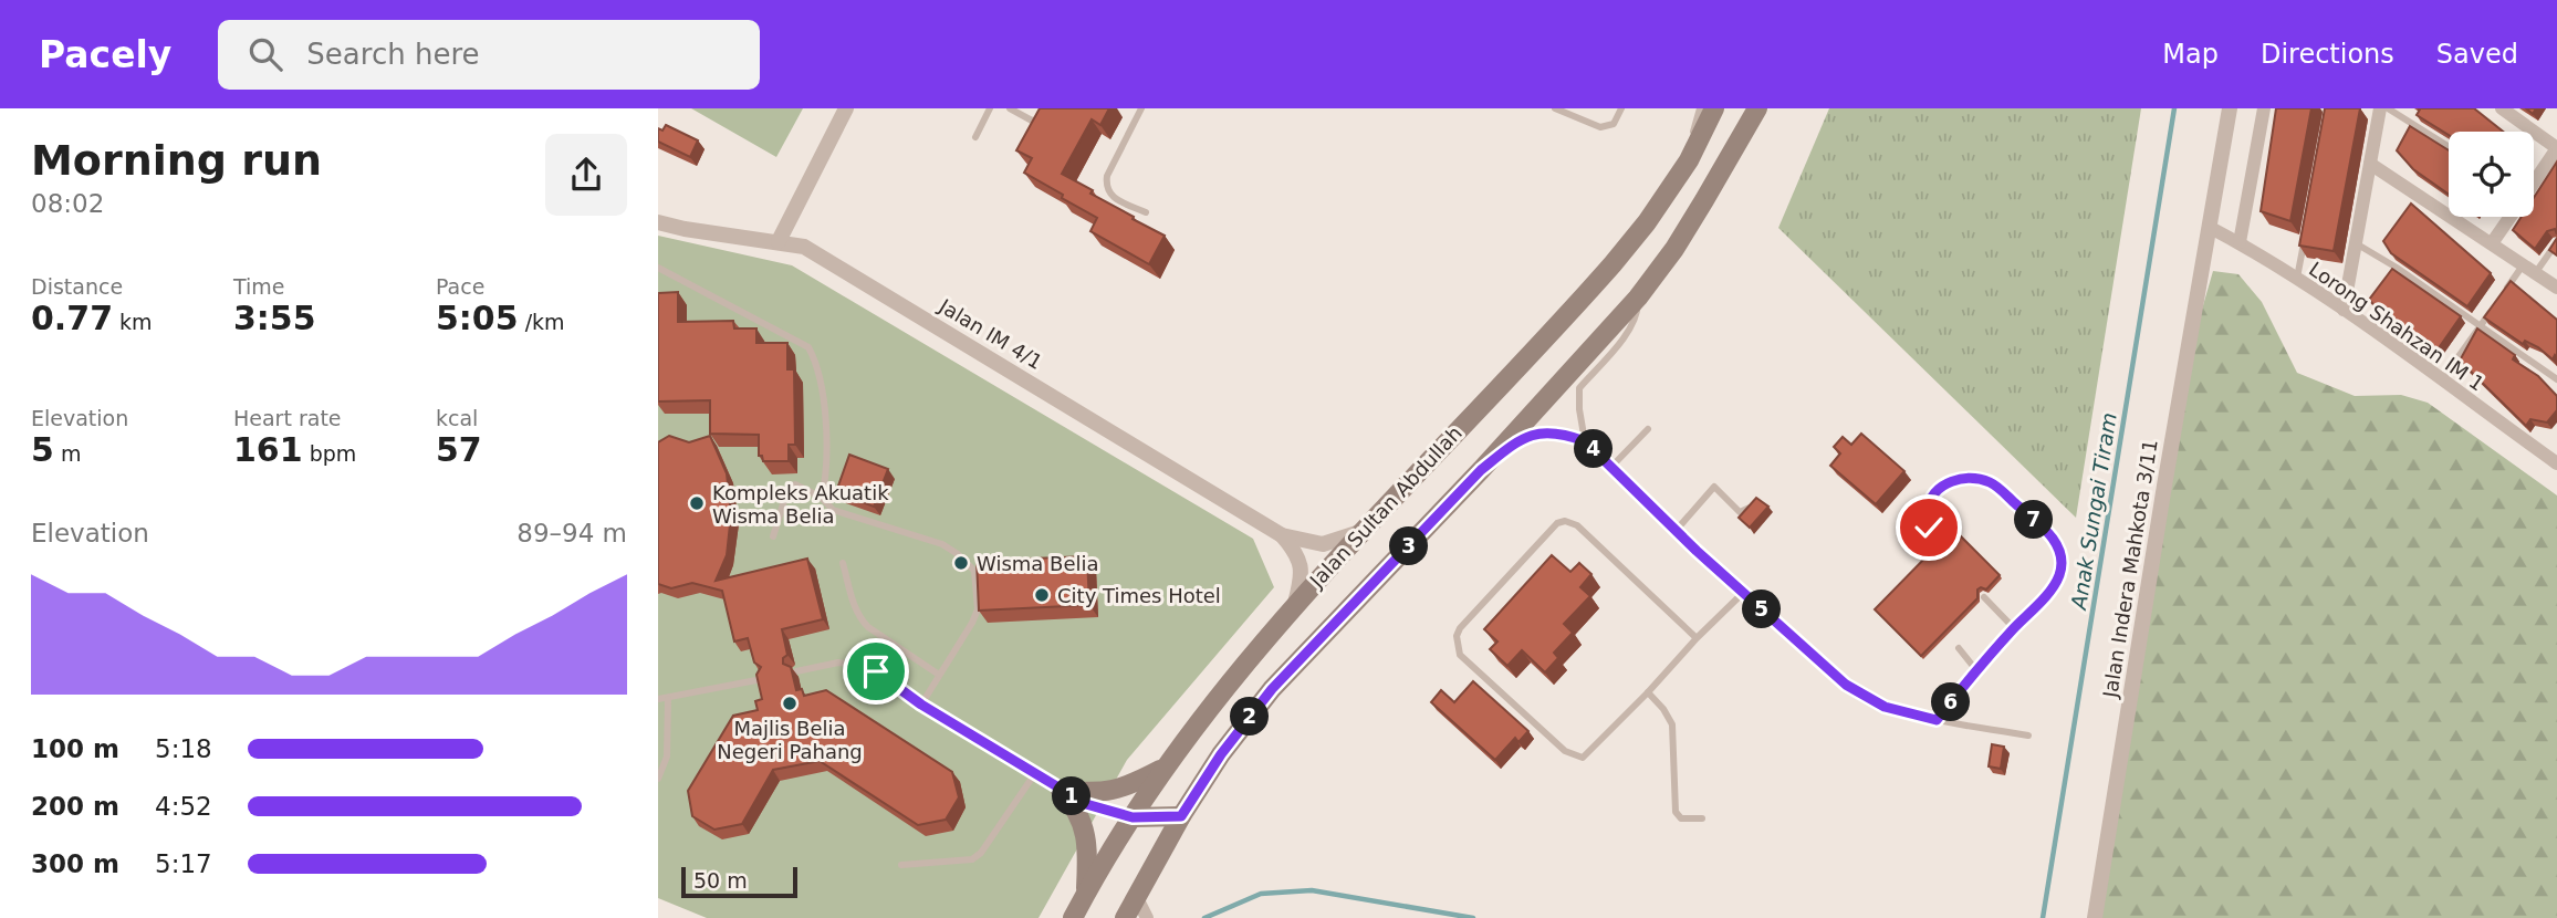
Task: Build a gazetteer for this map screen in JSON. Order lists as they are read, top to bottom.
{
  "streets": {
    "main road": ["Jalan Sultan Abdullah"],
    "street": ["Lorong Shahzan IM 1", "Jalan IM 4/1", "Jalan Indera Mahkota 3/11"]
  },
  "crossings": [
    ["Lorong Shahzan IM 1", "Jalan Indera Mahkota 3/11"],
    ["Jalan IM 4/1", "Jalan Sultan Abdullah"]
  ],
  "water": ["Anak Sungai Tiram"],
  "places": [
    "Kompleks Akuatik Wisma Belia",
    "Wisma Belia",
    "City Times Hotel",
    "Majlis Belia Negeri Pahang"
  ],
  "scale_bar": "50 m",
  "page": {
    "header": "Pacely",
    "search": "Search here",
    "nav": ["Map", "Directions", "Saved"],
    "heading": ["Morning run", "08:02"],
    "stats": [
      ["Distance", "0.77 km"],
      ["Time", "3:55"],
      ["Pace", "5:05 /km"],
      ["Elevation", "5 m"],
      ["Heart rate", "161 bpm"],
      ["kcal", "57"]
    ],
    "pins": [
      "4",
      "7",
      "3",
      "5",
      "6",
      "2",
      "1"
    ],
    "chart": ["Elevation", "89–94 m"],
    "list": [
      {
        "name": "100 m",
        "note": "5:18"
      },
      {
        "name": "200 m",
        "note": "4:52"
      },
      {
        "name": "300 m",
        "note": "5:17"
      }
    ],
    "scale": "50 m"
  }
}
